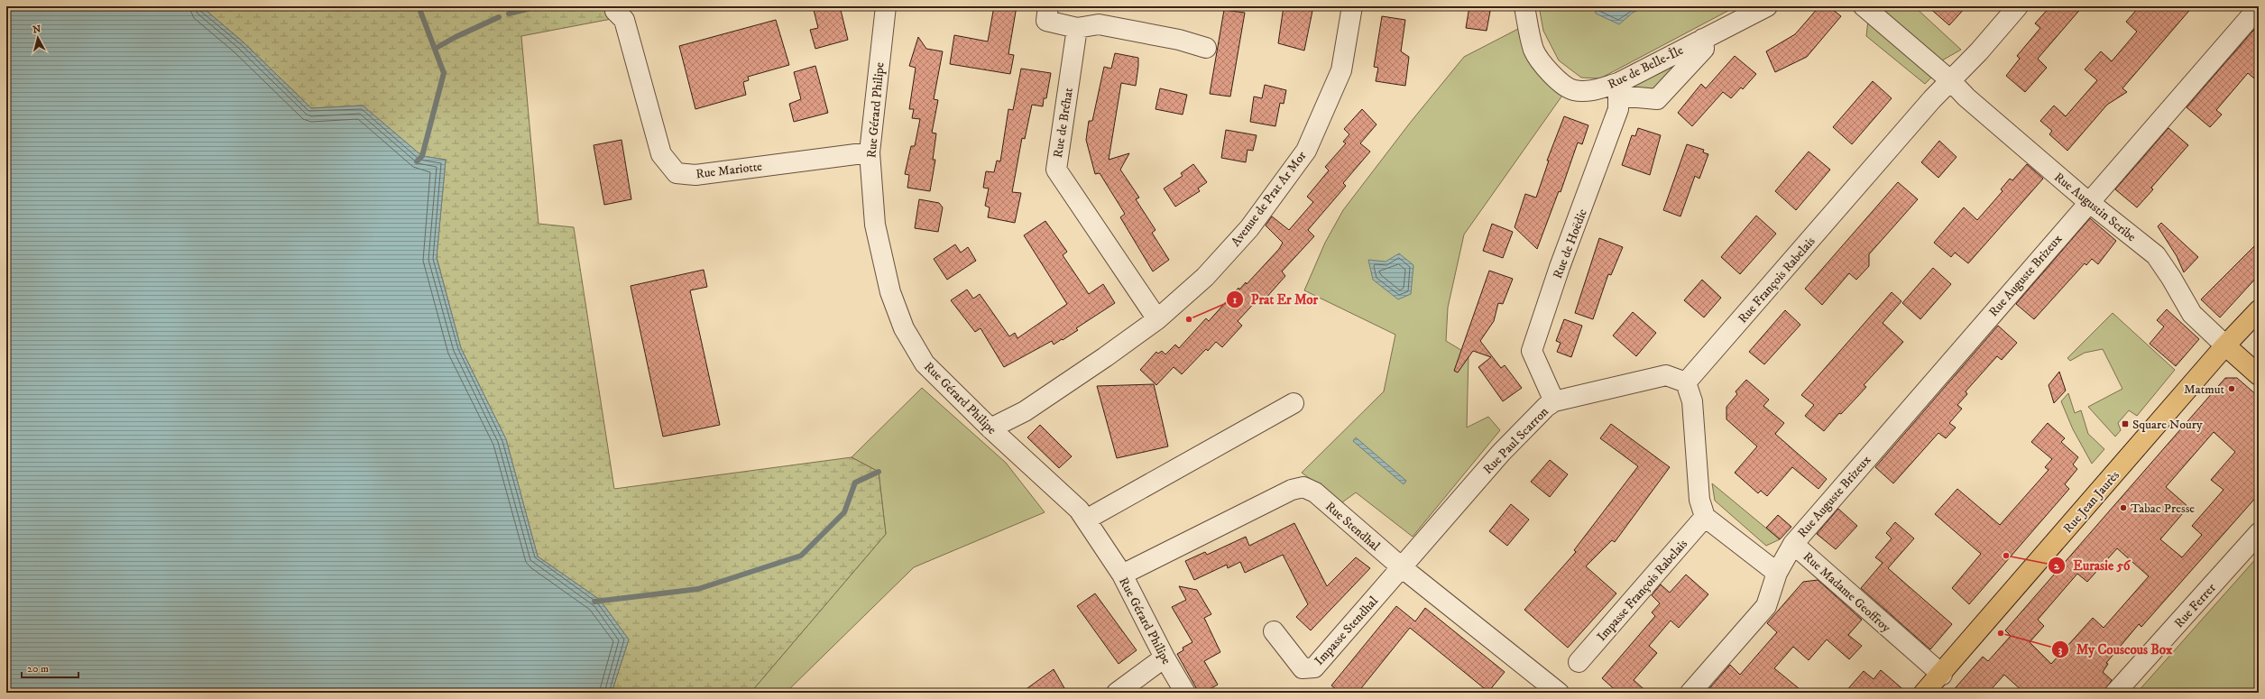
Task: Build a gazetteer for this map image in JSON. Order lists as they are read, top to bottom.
{
  "streets": {
    "main road": ["Rue Jean Jaurès"],
    "street": [
      "Rue de Belle-Île",
      "Rue Gérard Philipe",
      "Rue de Bréhat",
      "Rue Mariotte",
      "Avenue de Prat Ar Mor",
      "Rue Augustin Scribe",
      "Rue de Hoëdic",
      "Rue Auguste Brizeux",
      "Rue François Rabelais",
      "Rue Paul Scarron",
      "Rue Stendhal",
      "Impasse François Rabelais",
      "Rue Madame Geoffroy",
      "Rue Ferrer",
      "Impasse Stendhal"
    ]
  },
  "crossings": [
    ["Rue de Belle-Île", "Rue de Hoëdic"],
    ["Rue Gérard Philipe", "Rue Mariotte"],
    ["Rue Gérard Philipe", "Avenue de Prat Ar Mor"],
    ["Rue Gérard Philipe", "Rue Stendhal"],
    ["Rue de Bréhat", "Avenue de Prat Ar Mor"],
    ["Rue Augustin Scribe", "Rue Auguste Brizeux"],
    ["Rue Augustin Scribe", "Rue François Rabelais"],
    ["Rue Augustin Scribe", "Rue Jean Jaurès"],
    ["Rue de Hoëdic", "Rue Paul Scarron"],
    ["Rue Auguste Brizeux", "Rue Madame Geoffroy"],
    ["Rue François Rabelais", "Rue Paul Scarron"],
    ["Rue Paul Scarron", "Rue Stendhal"],
    ["Rue Paul Scarron", "Impasse Stendhal"],
    ["Rue Jean Jaurès", "Rue Madame Geoffroy"],
    ["Rue Stendhal", "Impasse Stendhal"]
  ],
  "places": {
    "other": [
      "Prat Er Mor",
      "Matmut",
      "Tabac Presse",
      "Eurasie 56",
      "My Couscous Box"
    ],
    "transit": ["Square Noury"]
  },
  "scale_bar": "20 m",
  "north": "top"
}
